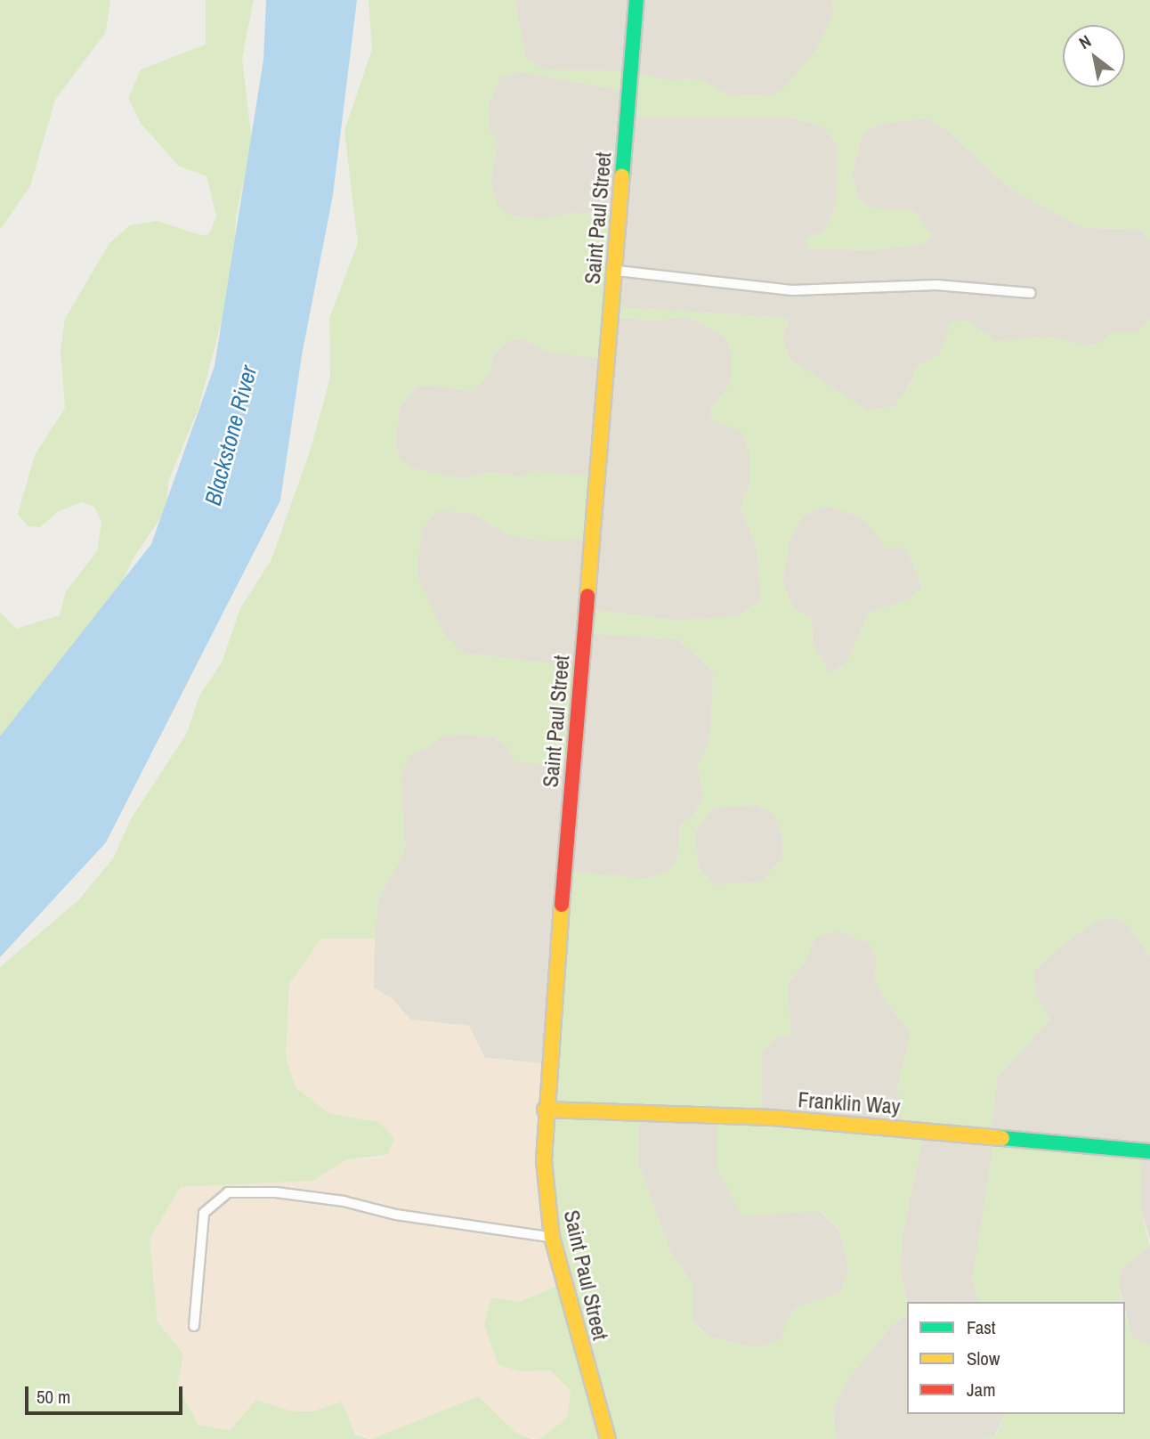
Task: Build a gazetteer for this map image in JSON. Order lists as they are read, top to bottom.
{
  "streets": {
    "main road": ["Saint Paul Street", "Franklin Way"]
  },
  "crossings": [
    ["Saint Paul Street", "Franklin Way"]
  ],
  "water": ["Blackstone River"],
  "legend": ["Fast", "Slow", "Jam"],
  "scale_bar": "50 m",
  "north": "top left"
}
